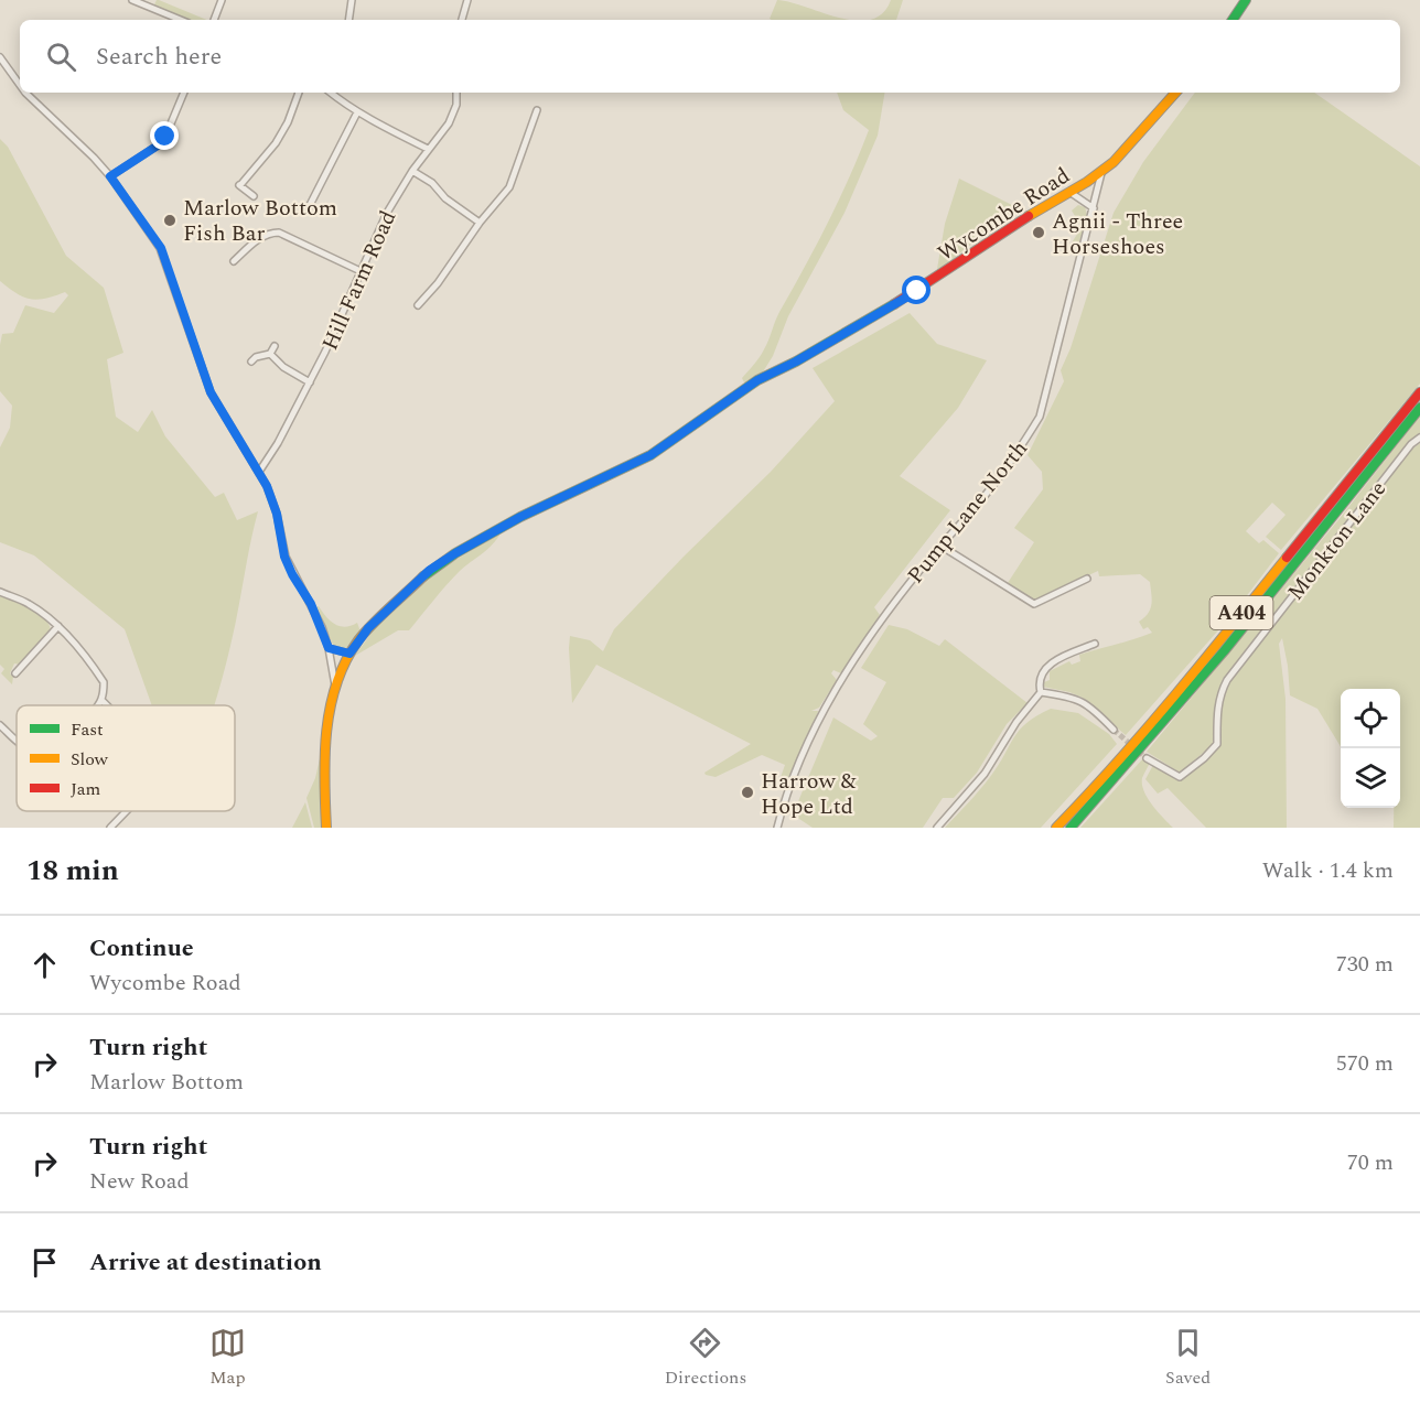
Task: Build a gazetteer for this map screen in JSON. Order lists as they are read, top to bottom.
{
  "streets": {
    "main road": ["Wycombe Road", "A404"],
    "street": ["Hill Farm Road", "Pump Lane North", "Monkton Lane"]
  },
  "crossings": [
    ["Wycombe Road", "Pump Lane North"]
  ],
  "places": ["Marlow Bottom Fish Bar", "Agnii - Three Horseshoes", "Harrow & Hope Ltd"],
  "legend": ["Fast", "Slow", "Jam"],
  "page": {
    "search": "Search here",
    "heading": ["18 min", "Walk · 1.4 km"],
    "list": [
      ["Continue", "Wycombe Road", "730 m"],
      ["Turn right", "Marlow Bottom", "570 m"],
      ["Turn right", "New Road", "70 m"],
      "Arrive at destination"
    ],
    "nav": ["Map", "Directions", "Saved"]
  }
}
